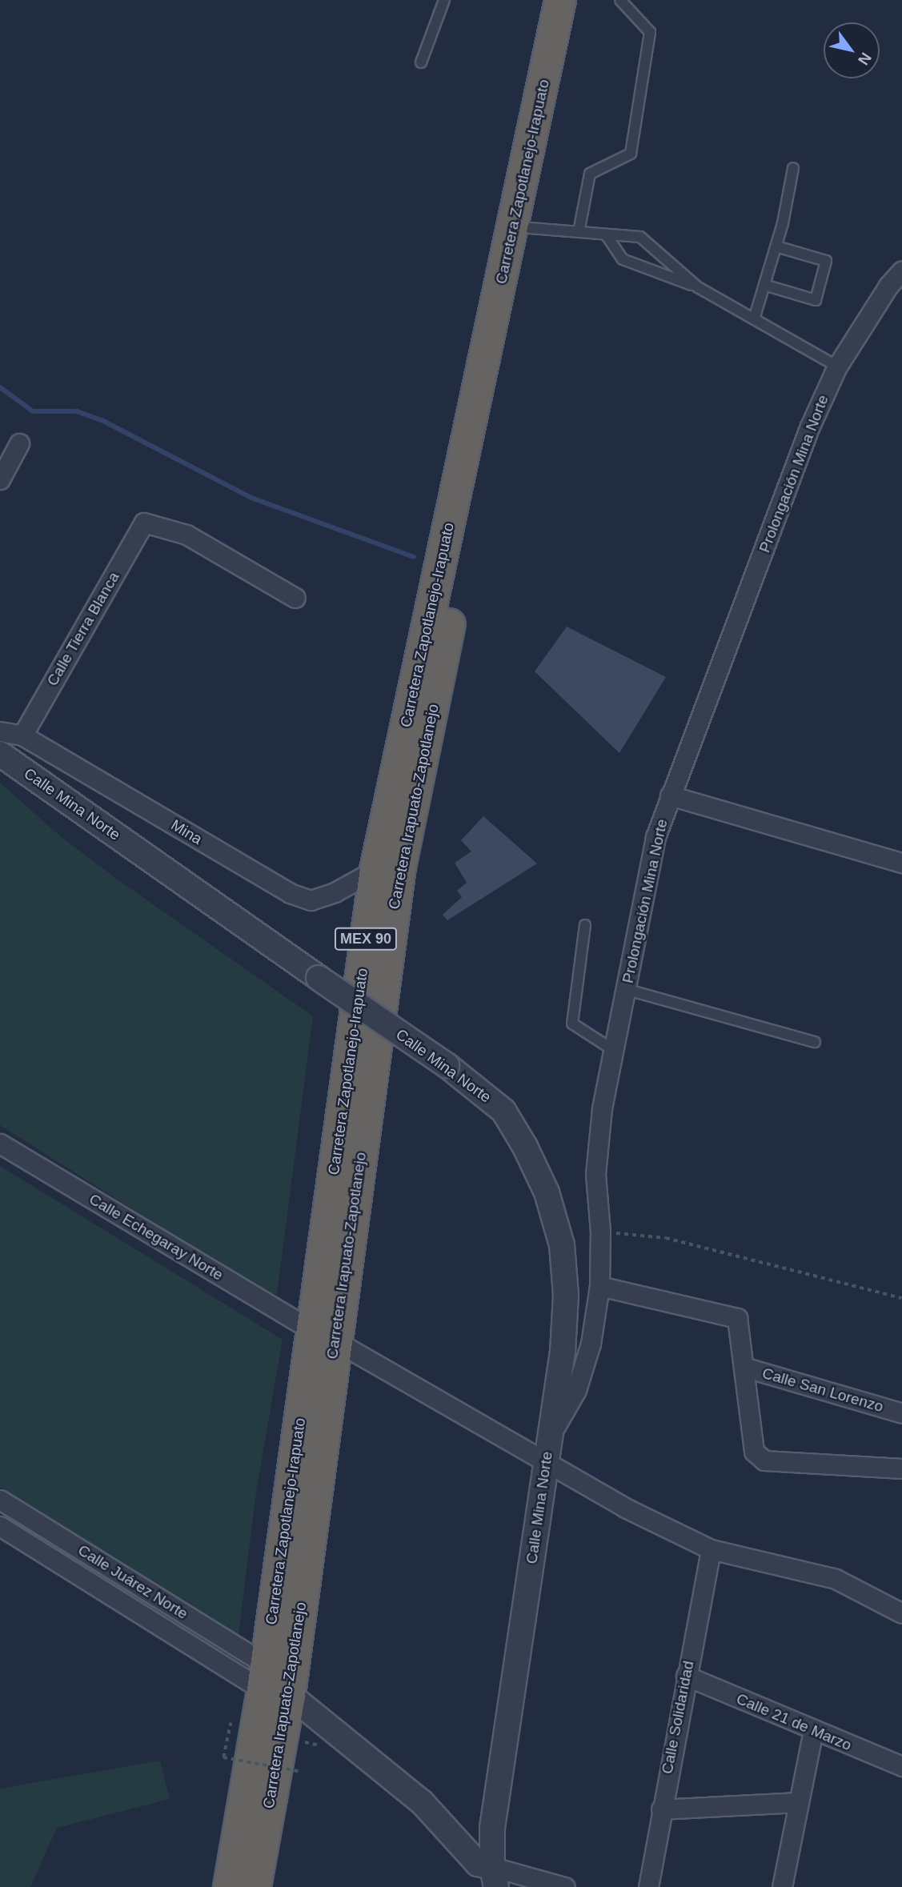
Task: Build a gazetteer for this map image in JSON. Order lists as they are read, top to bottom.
{
  "streets": {
    "highway": ["Carretera Zapotlanejo-Irapuato", "Carretera Irapuato-Zapotlanejo", "MEX 90"],
    "street": [
      "Prolongación Mina Norte",
      "Calle Tierra Blanca",
      "Calle Mina Norte",
      "Mina",
      "Calle Echegaray Norte",
      "Calle San Lorenzo",
      "Calle Juárez Norte",
      "Calle Solidaridad",
      "Calle 21 de Marzo"
    ]
  },
  "crossings": [
    ["Carretera Zapotlanejo-Irapuato", "Carretera Irapuato-Zapotlanejo"],
    ["Carretera Zapotlanejo-Irapuato", "Mina"],
    ["Carretera Zapotlanejo-Irapuato", "Calle Echegaray Norte"],
    ["Carretera Zapotlanejo-Irapuato", "Calle Juárez Norte"],
    ["Prolongación Mina Norte", "Calle Mina Norte"],
    ["Calle Tierra Blanca", "Mina"],
    ["Calle Mina Norte", "Calle Echegaray Norte"],
    ["Carretera Irapuato-Zapotlanejo", "Calle Echegaray Norte"],
    ["Carretera Irapuato-Zapotlanejo", "Calle Juárez Norte"],
    ["Calle Echegaray Norte", "Calle Solidaridad"],
    ["Calle Solidaridad", "Calle 21 de Marzo"]
  ],
  "north": "bottom right"
}
